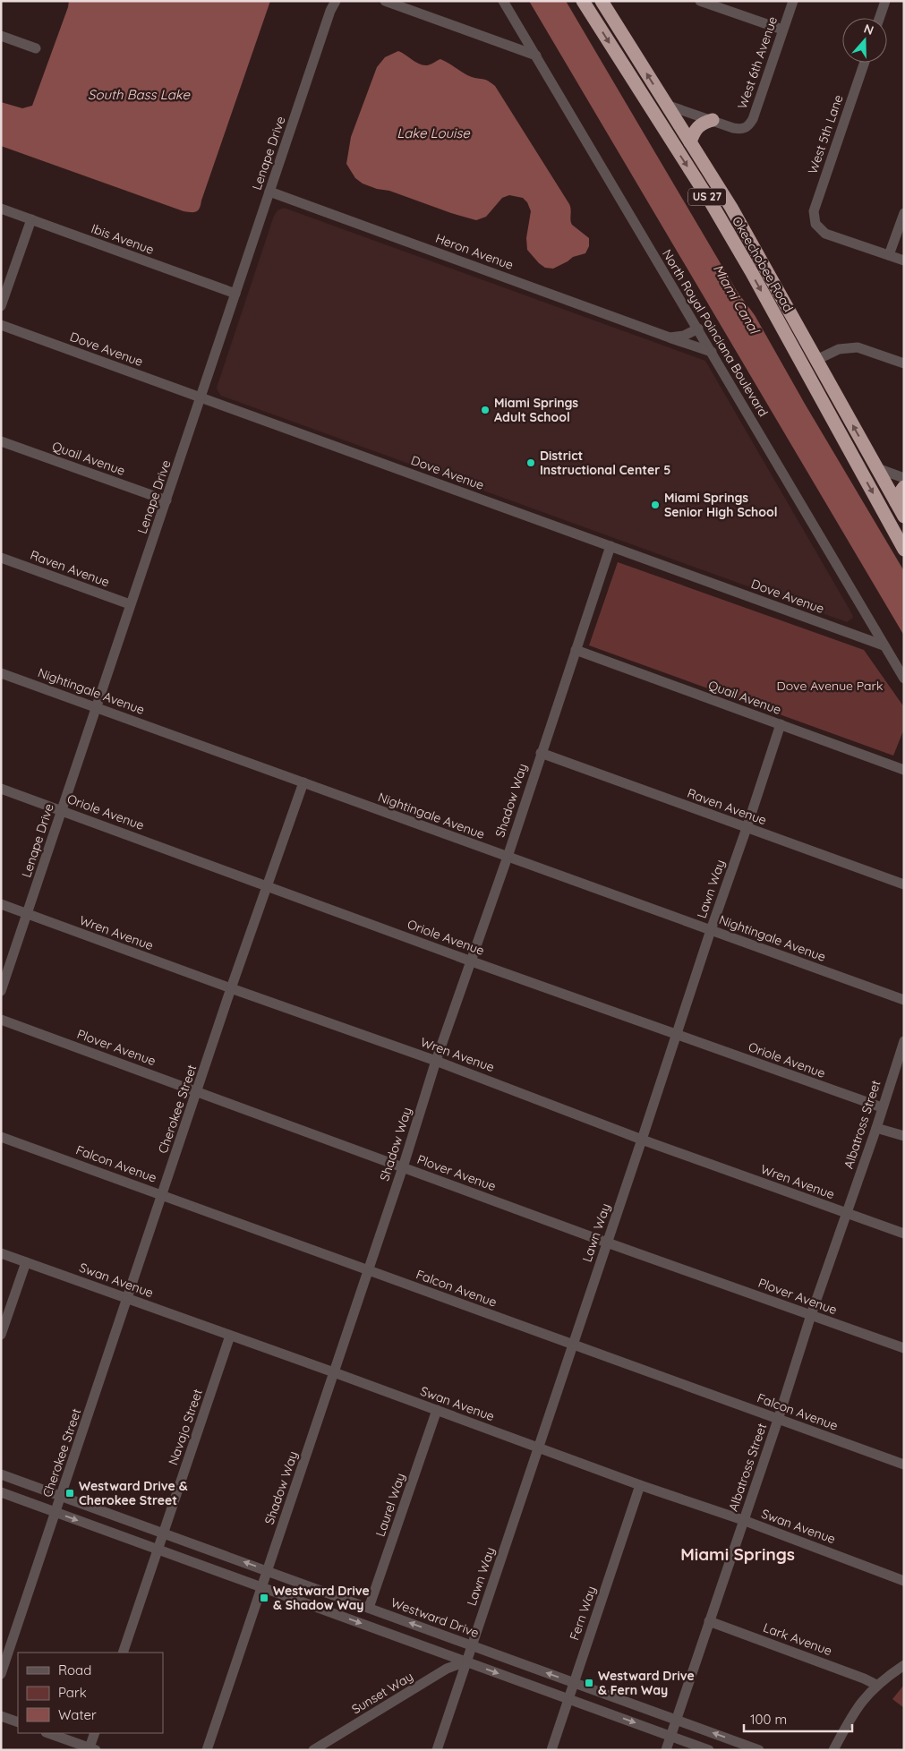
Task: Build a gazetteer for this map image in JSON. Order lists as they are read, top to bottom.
{
  "streets": {
    "highway": ["US 27", "Okeechobee Road"],
    "street": [
      "West 6th Avenue",
      "West 5th Lane",
      "Lenape Drive",
      "Ibis Avenue",
      "Heron Avenue",
      "North Royal Poinciana Boulevard",
      "Dove Avenue",
      "Quail Avenue",
      "Raven Avenue",
      "Nightingale Avenue",
      "Shadow Way",
      "Oriole Avenue",
      "Lawn Way",
      "Wren Avenue",
      "Plover Avenue",
      "Cherokee Street",
      "Albatross Street",
      "Falcon Avenue",
      "Swan Avenue",
      "Navajo Street",
      "Laurel Way",
      "Fern Way",
      "Westward Drive",
      "Lark Avenue",
      "Sunset Way"
    ]
  },
  "crossings": [
    ["Lenape Drive", "Ibis Avenue"],
    ["Lenape Drive", "Heron Avenue"],
    ["Lenape Drive", "Dove Avenue"],
    ["Lenape Drive", "Quail Avenue"],
    ["Lenape Drive", "Raven Avenue"],
    ["Lenape Drive", "Nightingale Avenue"],
    ["Lenape Drive", "Oriole Avenue"],
    ["Lenape Drive", "Wren Avenue"],
    ["Heron Avenue", "North Royal Poinciana Boulevard"],
    ["North Royal Poinciana Boulevard", "Dove Avenue"],
    ["Dove Avenue", "Shadow Way"],
    ["Quail Avenue", "Shadow Way"],
    ["Quail Avenue", "Lawn Way"],
    ["Raven Avenue", "Shadow Way"],
    ["Raven Avenue", "Lawn Way"],
    ["Nightingale Avenue", "Shadow Way"],
    ["Nightingale Avenue", "Lawn Way"],
    ["Nightingale Avenue", "Cherokee Street"],
    ["Shadow Way", "Oriole Avenue"],
    ["Shadow Way", "Wren Avenue"],
    ["Shadow Way", "Plover Avenue"],
    ["Shadow Way", "Falcon Avenue"],
    ["Shadow Way", "Swan Avenue"],
    ["Shadow Way", "Westward Drive"],
    ["Oriole Avenue", "Lawn Way"],
    ["Oriole Avenue", "Cherokee Street"],
    ["Oriole Avenue", "Albatross Street"],
    ["Lawn Way", "Wren Avenue"],
    ["Lawn Way", "Plover Avenue"],
    ["Lawn Way", "Falcon Avenue"],
    ["Lawn Way", "Swan Avenue"],
    ["Lawn Way", "Westward Drive"],
    ["Lawn Way", "Sunset Way"],
    ["Wren Avenue", "Cherokee Street"],
    ["Wren Avenue", "Albatross Street"],
    ["Plover Avenue", "Cherokee Street"],
    ["Plover Avenue", "Albatross Street"],
    ["Cherokee Street", "Falcon Avenue"],
    ["Cherokee Street", "Swan Avenue"],
    ["Cherokee Street", "Westward Drive"],
    ["Albatross Street", "Falcon Avenue"],
    ["Albatross Street", "Swan Avenue"],
    ["Albatross Street", "Westward Drive"],
    ["Albatross Street", "Lark Avenue"],
    ["Swan Avenue", "Navajo Street"],
    ["Swan Avenue", "Laurel Way"],
    ["Swan Avenue", "Fern Way"],
    ["Navajo Street", "Westward Drive"],
    ["Laurel Way", "Westward Drive"],
    ["Fern Way", "Westward Drive"]
  ],
  "districts": ["Miami Springs"],
  "water": ["South Bass Lake", "Lake Louise", "Miami Canal"],
  "parks": ["Dove Avenue Park"],
  "places": {
    "other": ["Miami Springs Adult School", "District Instructional Center 5", "Miami Springs Senior High School"],
    "transit": ["Westward Drive & Cherokee Street", "Westward Drive & Shadow Way", "Westward Drive & Fern Way"]
  },
  "legend": ["Road", "Park", "Water"],
  "scale_bar": "100 m",
  "north": "top"
}
